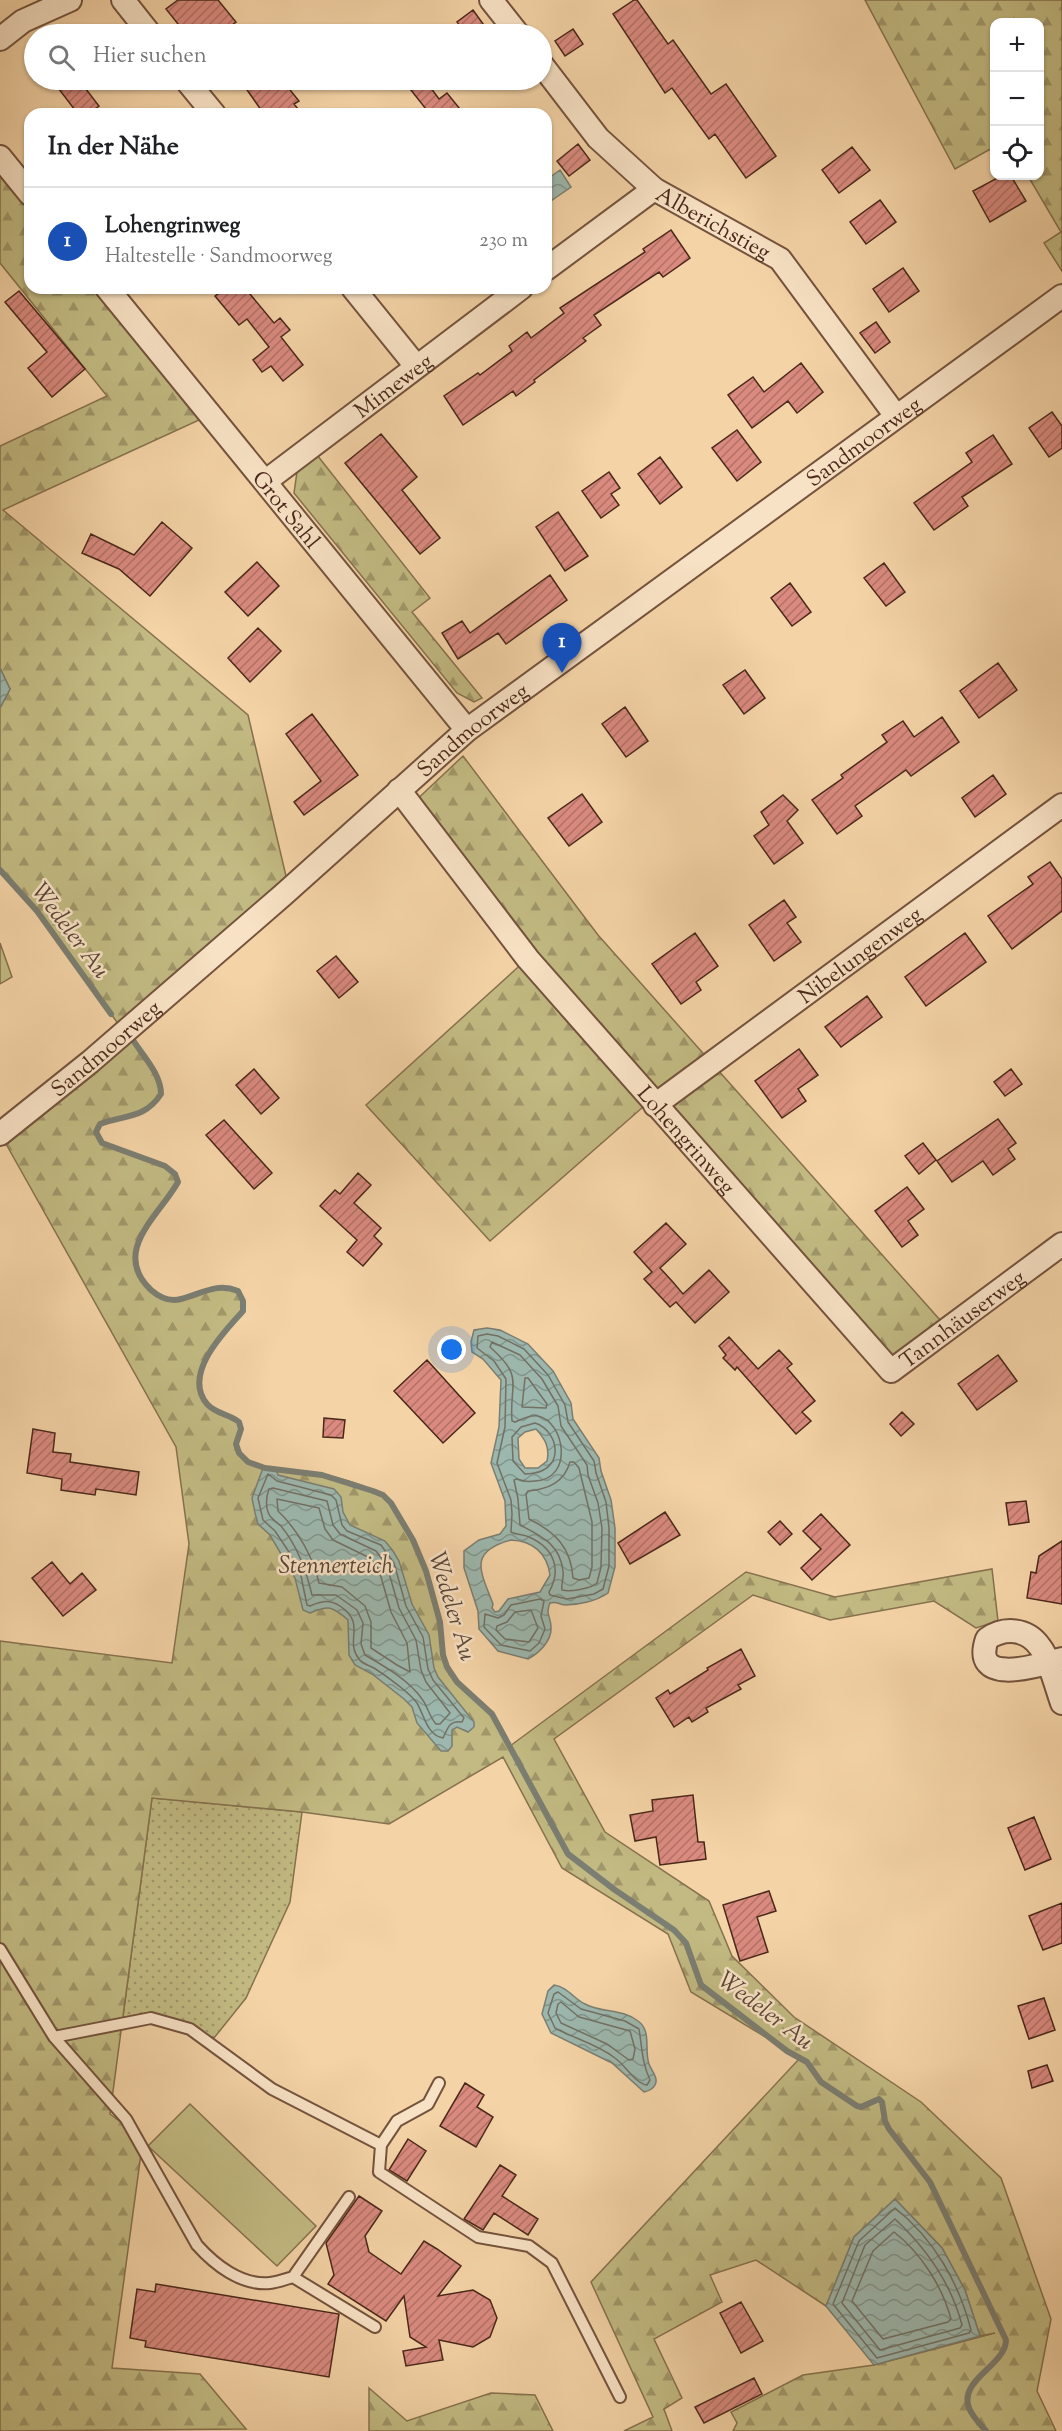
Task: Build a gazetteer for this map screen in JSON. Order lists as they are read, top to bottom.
{
  "streets": {
    "street": [
      "Alberichstieg",
      "Mimeweg",
      "Sandmoorweg",
      "Grot Sahl",
      "Nibelungenweg",
      "Lohengrinweg",
      "Tannhäuserweg"
    ]
  },
  "crossings": [
    ["Alberichstieg", "Sandmoorweg"],
    ["Mimeweg", "Grot Sahl"],
    ["Sandmoorweg", "Grot Sahl"],
    ["Sandmoorweg", "Lohengrinweg"],
    ["Nibelungenweg", "Lohengrinweg"],
    ["Lohengrinweg", "Tannhäuserweg"]
  ],
  "water": ["Wedeler Au", "Stennerteich"],
  "page": {
    "map_buttons": ["+", "−"],
    "search": "Hier suchen",
    "heading": "In der Nähe",
    "list": [
      {
        "mark": "1",
        "name": "Lohengrinweg",
        "note": "Haltestelle · Sandmoorweg",
        "value": "230 m"
      }
    ],
    "pins": "1"
  }
}
